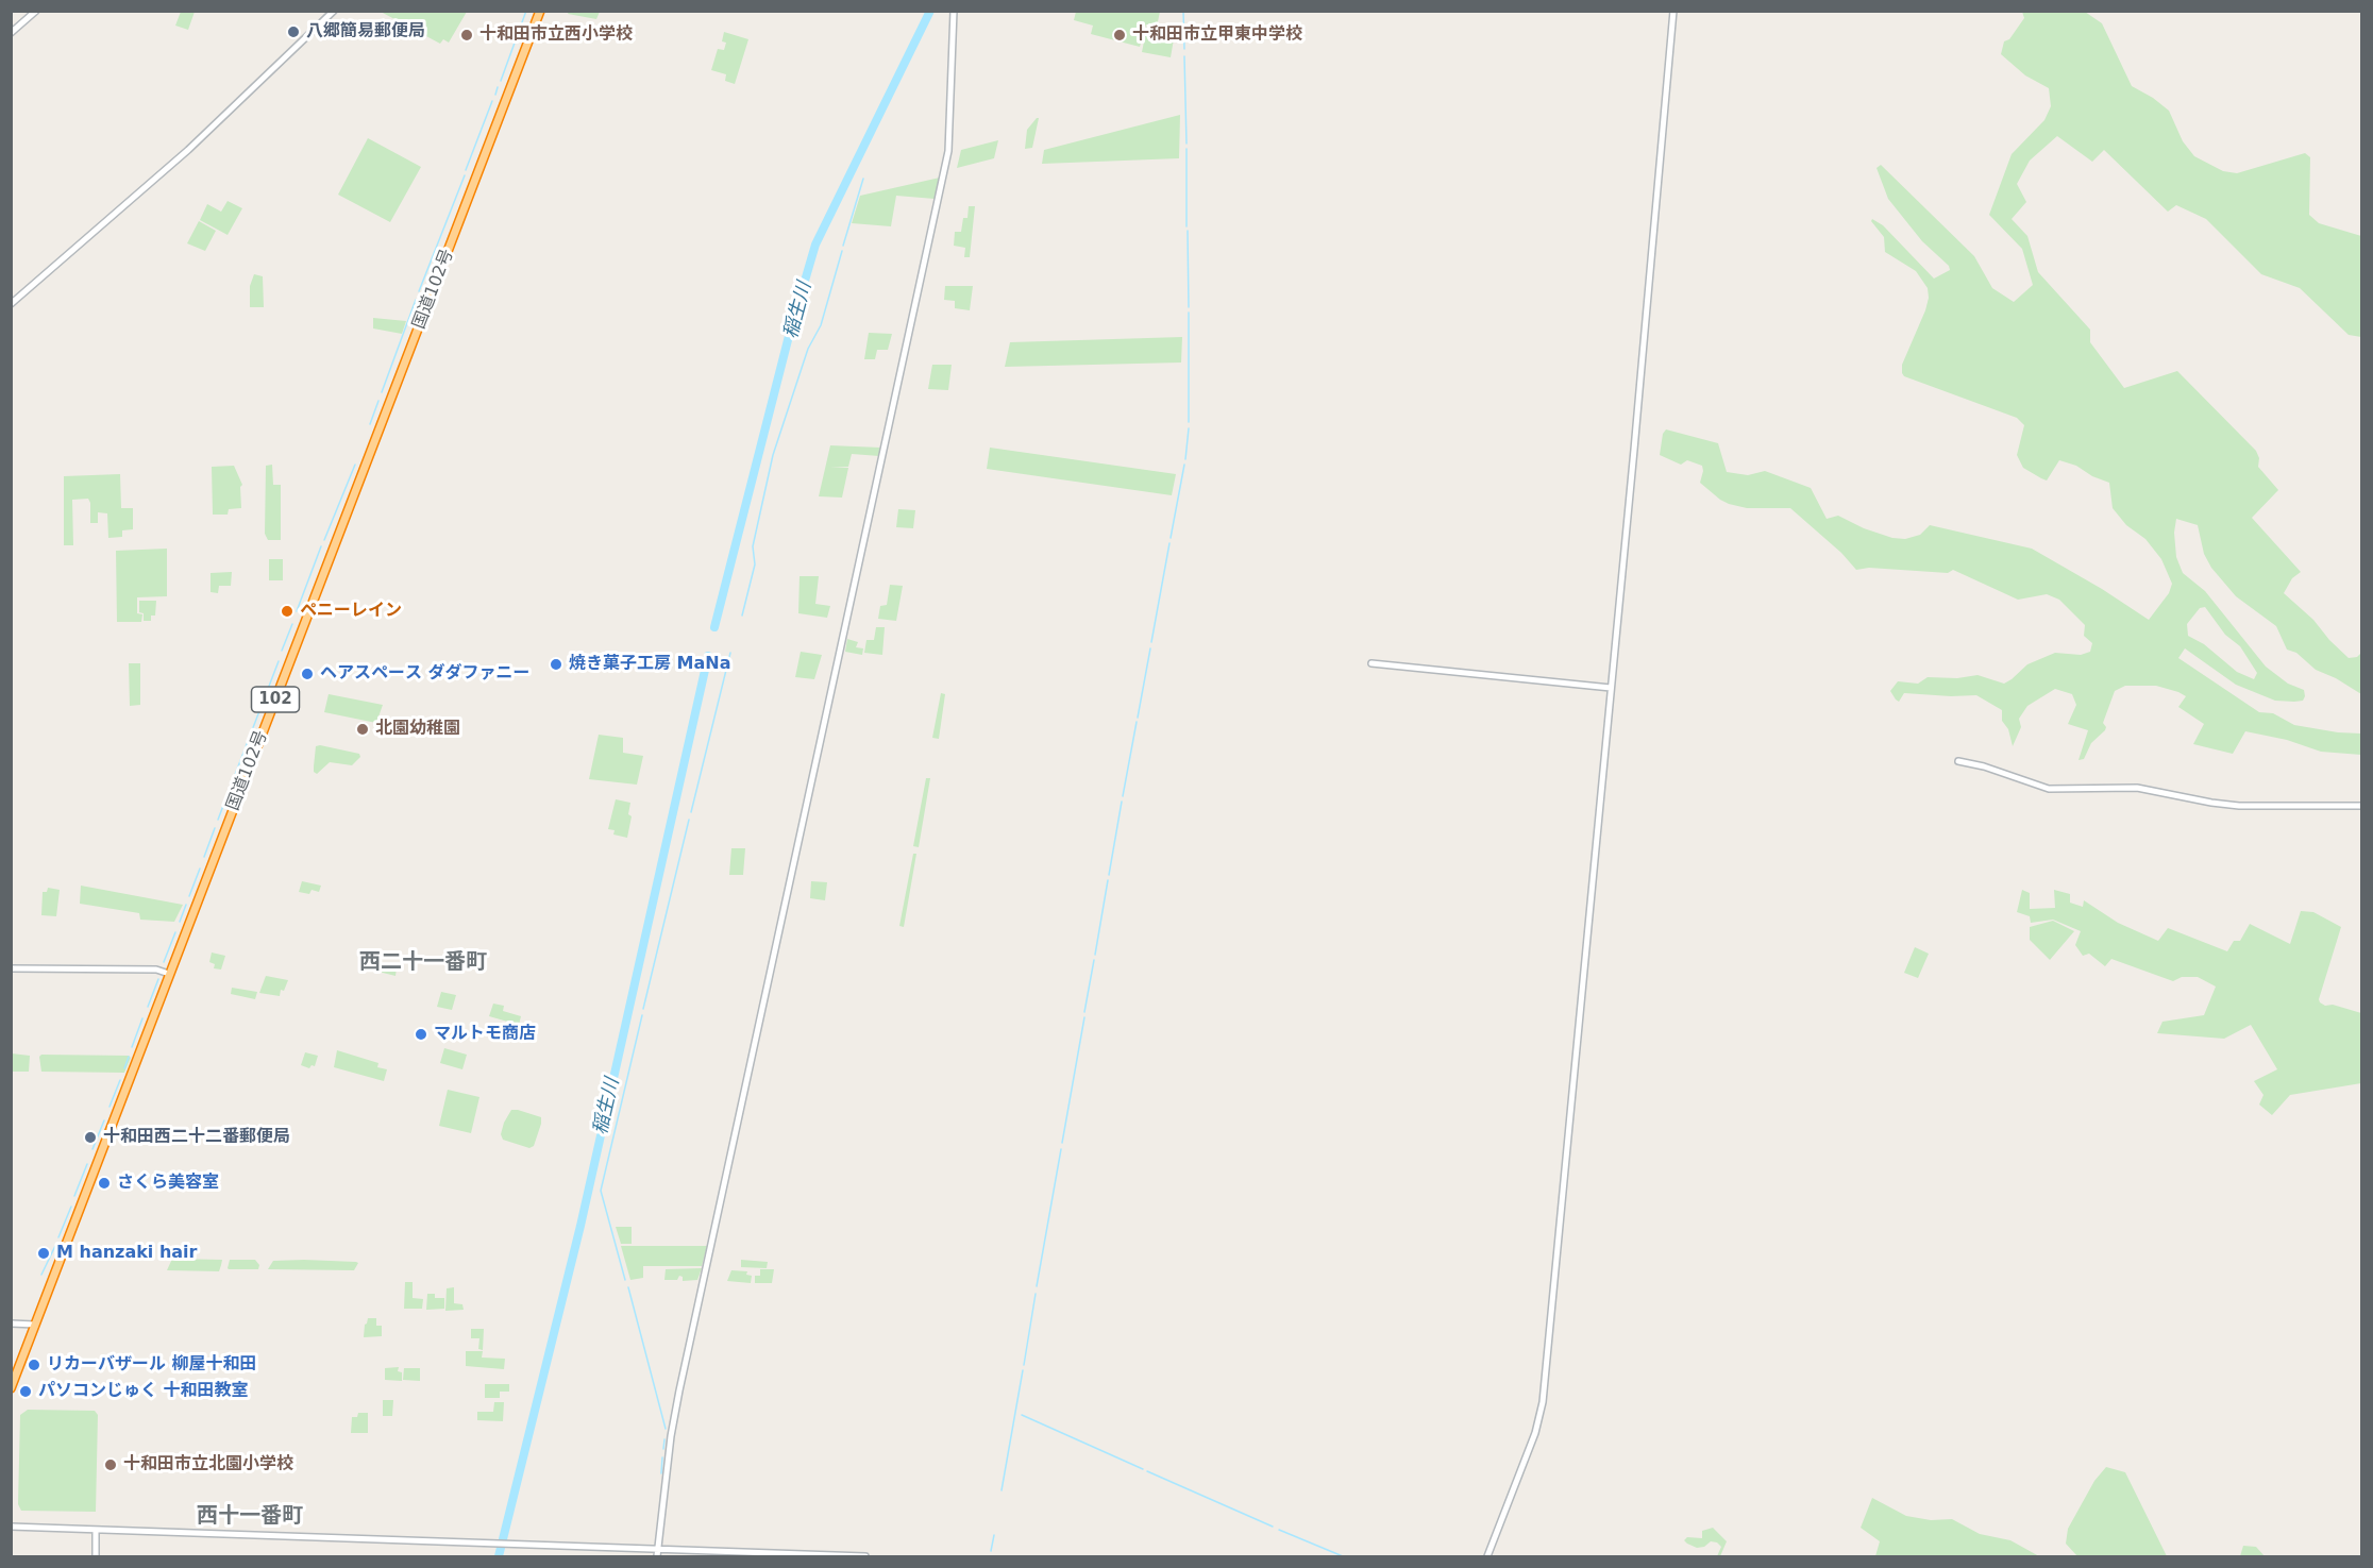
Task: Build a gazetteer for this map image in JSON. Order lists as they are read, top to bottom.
{
  "streets": {
    "highway": ["国道102号", "102"]
  },
  "districts": ["西二十一番町", "西十一番町"],
  "water": ["稲生川"],
  "places": [
    "八郷簡易郵便局",
    "十和田市立西小学校",
    "十和田市立甲東中学校",
    "ペニーレイン",
    "焼き菓子工房 MaNa",
    "ヘアスペース ダダファニー",
    "北園幼稚園",
    "マルトモ商店",
    "十和田西二十二番郵便局",
    "さくら美容室",
    "M hanzaki hair",
    "リカーバザール 柳屋十和田",
    "パソコンじゅく 十和田教室",
    "十和田市立北園小学校"
  ]
}
